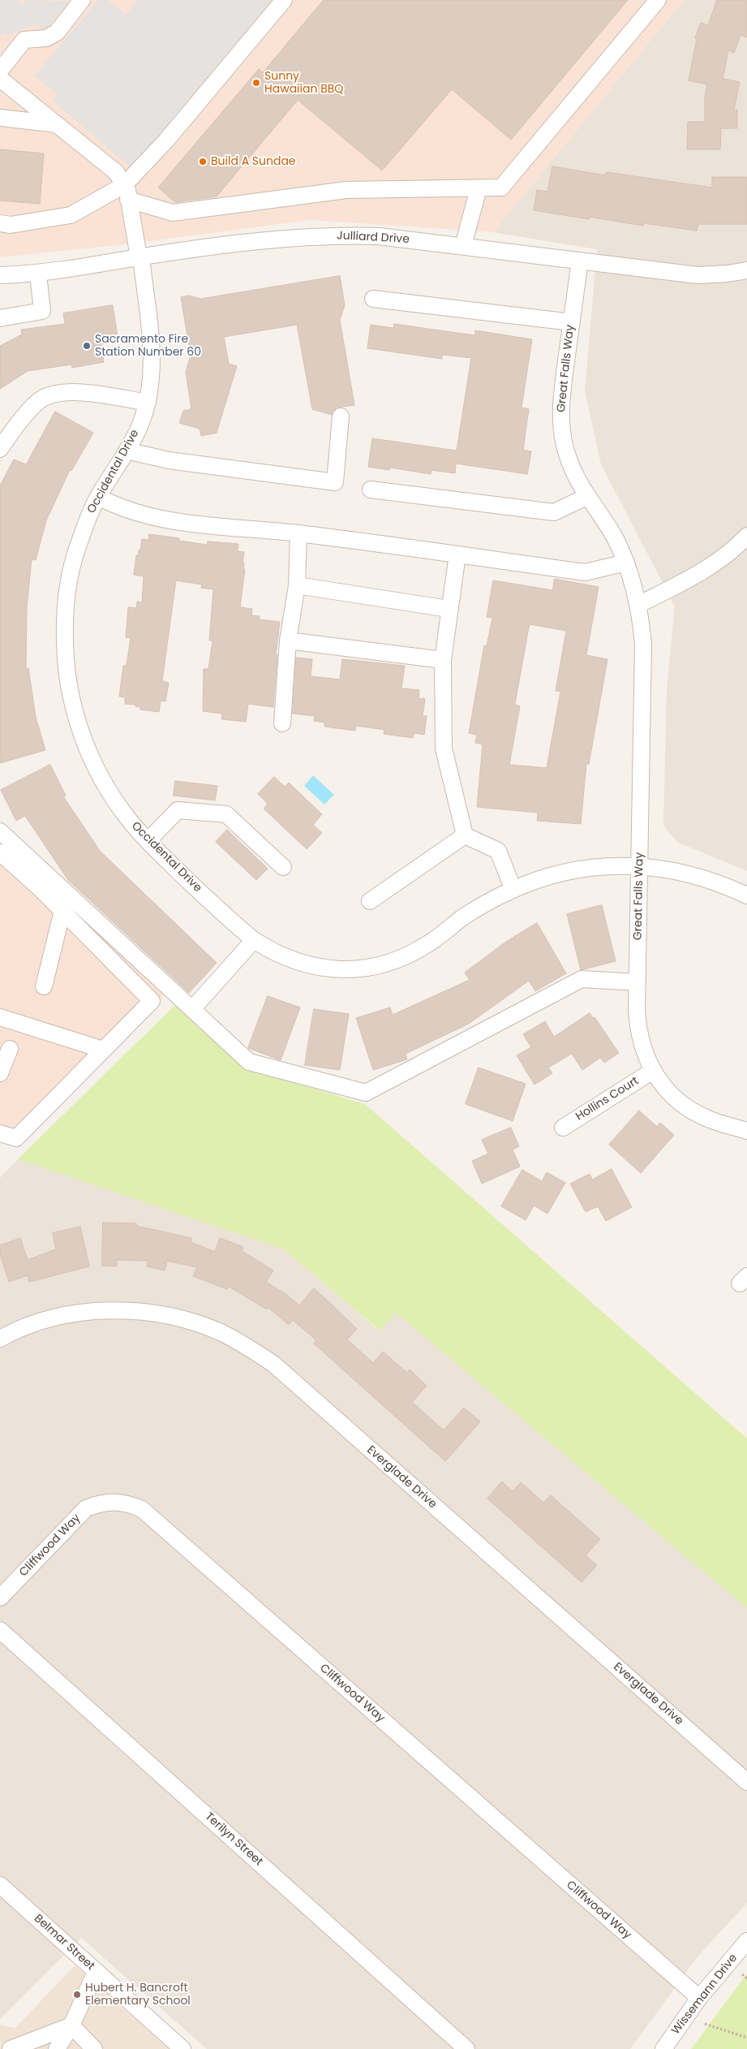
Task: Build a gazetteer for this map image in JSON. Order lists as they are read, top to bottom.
{
  "streets": {
    "street": [
      "Julliard Drive",
      "Great Falls Way",
      "Occidental Drive",
      "Hollins Court",
      "Everglade Drive",
      "Cliffwood Way",
      "Terilyn Street",
      "Belmar Street",
      "Wissemann Drive"
    ]
  },
  "crossings": [
    ["Julliard Drive", "Great Falls Way"],
    ["Julliard Drive", "Occidental Drive"],
    ["Great Falls Way", "Occidental Drive"],
    ["Great Falls Way", "Hollins Court"],
    ["Cliffwood Way", "Wissemann Drive"]
  ],
  "places": [
    "Sunny Hawaiian BBQ",
    "Build A Sundae",
    "Sacramento Fire Station Number 60",
    "Hubert H. Bancroft Elementary School"
  ]
}
